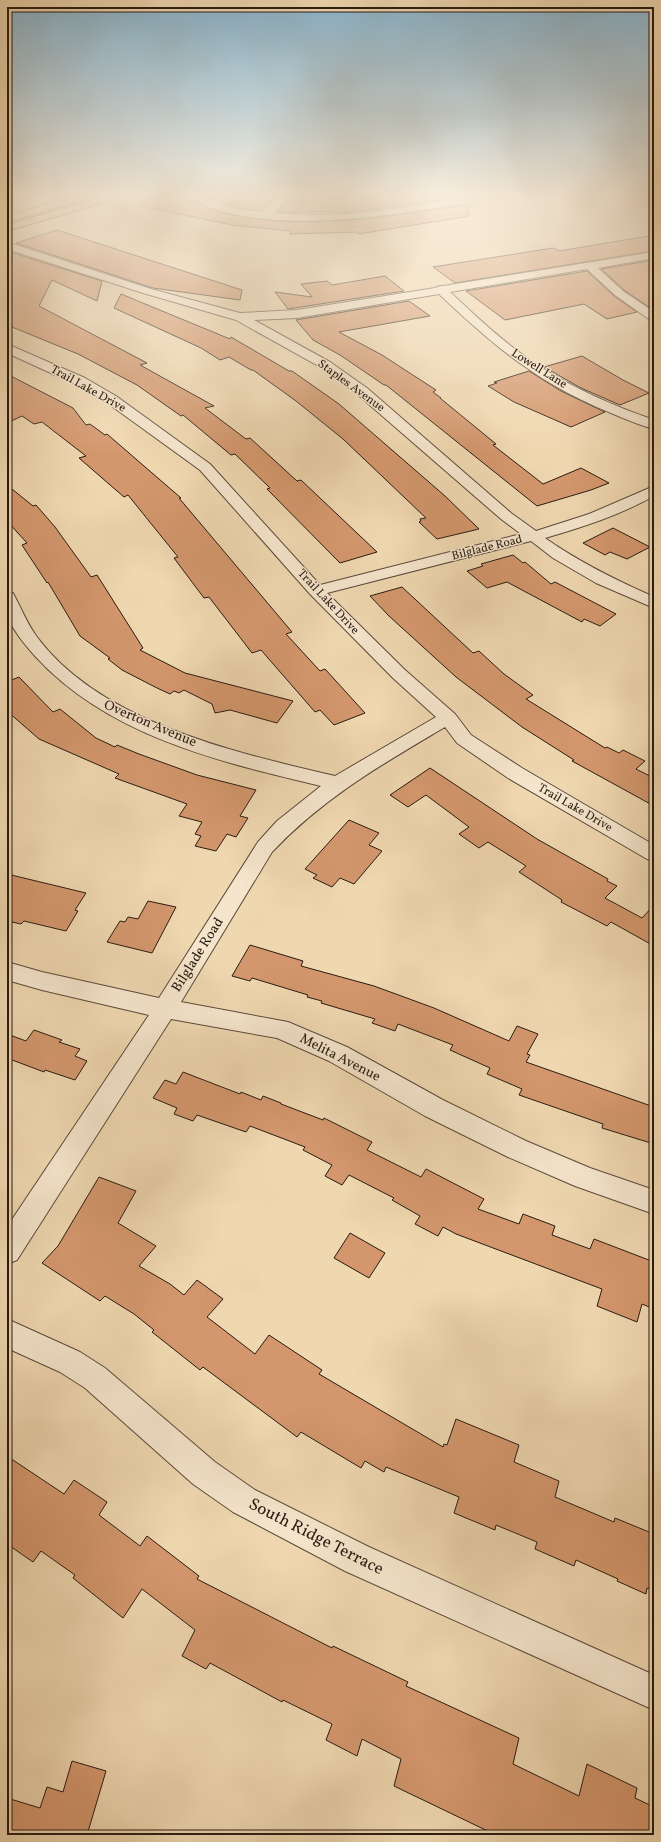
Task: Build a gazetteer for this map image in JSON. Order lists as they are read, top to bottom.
{
  "streets": {
    "street": [
      "Lowell Lane",
      "Staples Avenue",
      "Trail Lake Drive",
      "Bilglade Road",
      "Overton Avenue",
      "Melita Avenue",
      "South Ridge Terrace"
    ]
  },
  "crossings": [
    ["Staples Avenue", "Bilglade Road"],
    ["Trail Lake Drive", "Bilglade Road"],
    ["Bilglade Road", "Overton Avenue"],
    ["Bilglade Road", "Melita Avenue"]
  ]
}
